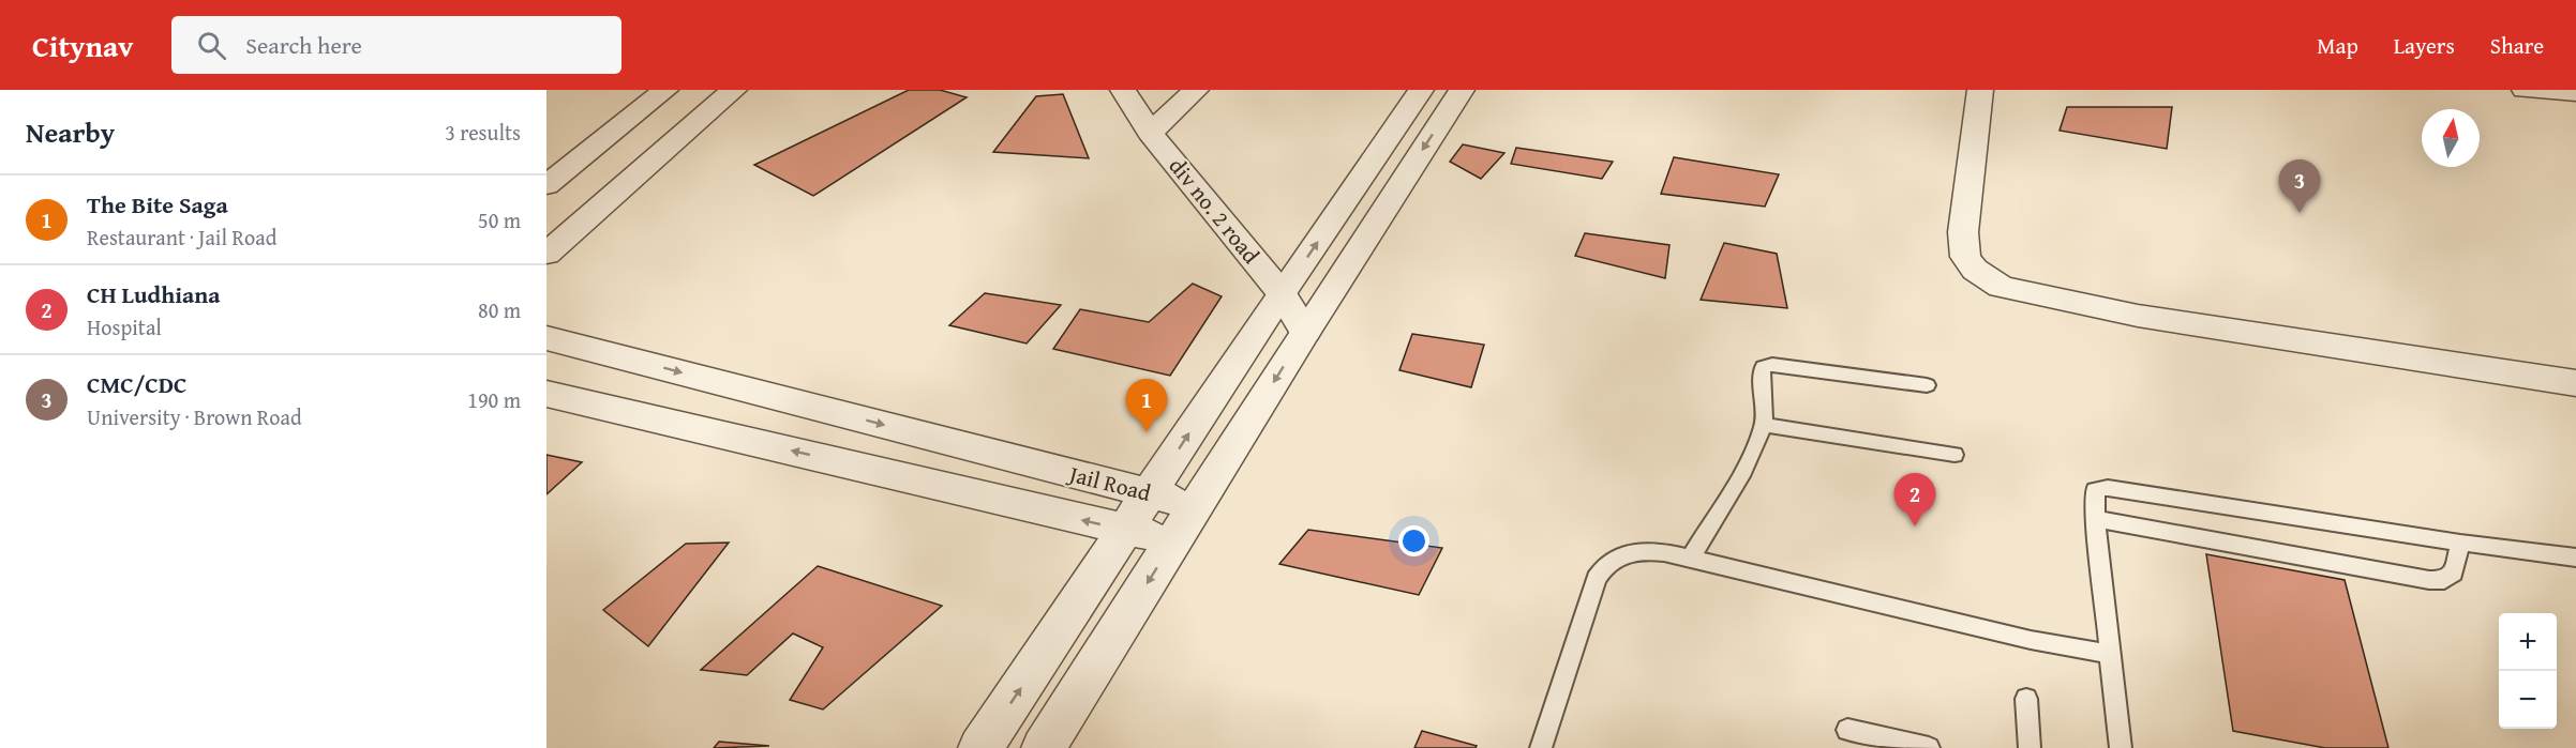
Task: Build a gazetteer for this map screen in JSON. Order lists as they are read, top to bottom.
{
  "streets": {
    "street": ["div no. 2 road", "Jail Road"]
  },
  "north": "top",
  "page": {
    "header": "Citynav",
    "search": "Search here",
    "nav": ["Map", "Layers", "Share"],
    "heading": ["Nearby", "3 results"],
    "pins": ["3", "1", "2"],
    "list": [
      {
        "mark": "1",
        "name": "The Bite Saga",
        "note": "Restaurant · Jail Road",
        "value": "50 m"
      },
      {
        "mark": "2",
        "name": "CH Ludhiana",
        "note": "Hospital",
        "value": "80 m"
      },
      {
        "mark": "3",
        "name": "CMC/CDC",
        "note": "University · Brown Road",
        "value": "190 m"
      }
    ],
    "map_buttons": ["+", "−"]
  }
}
